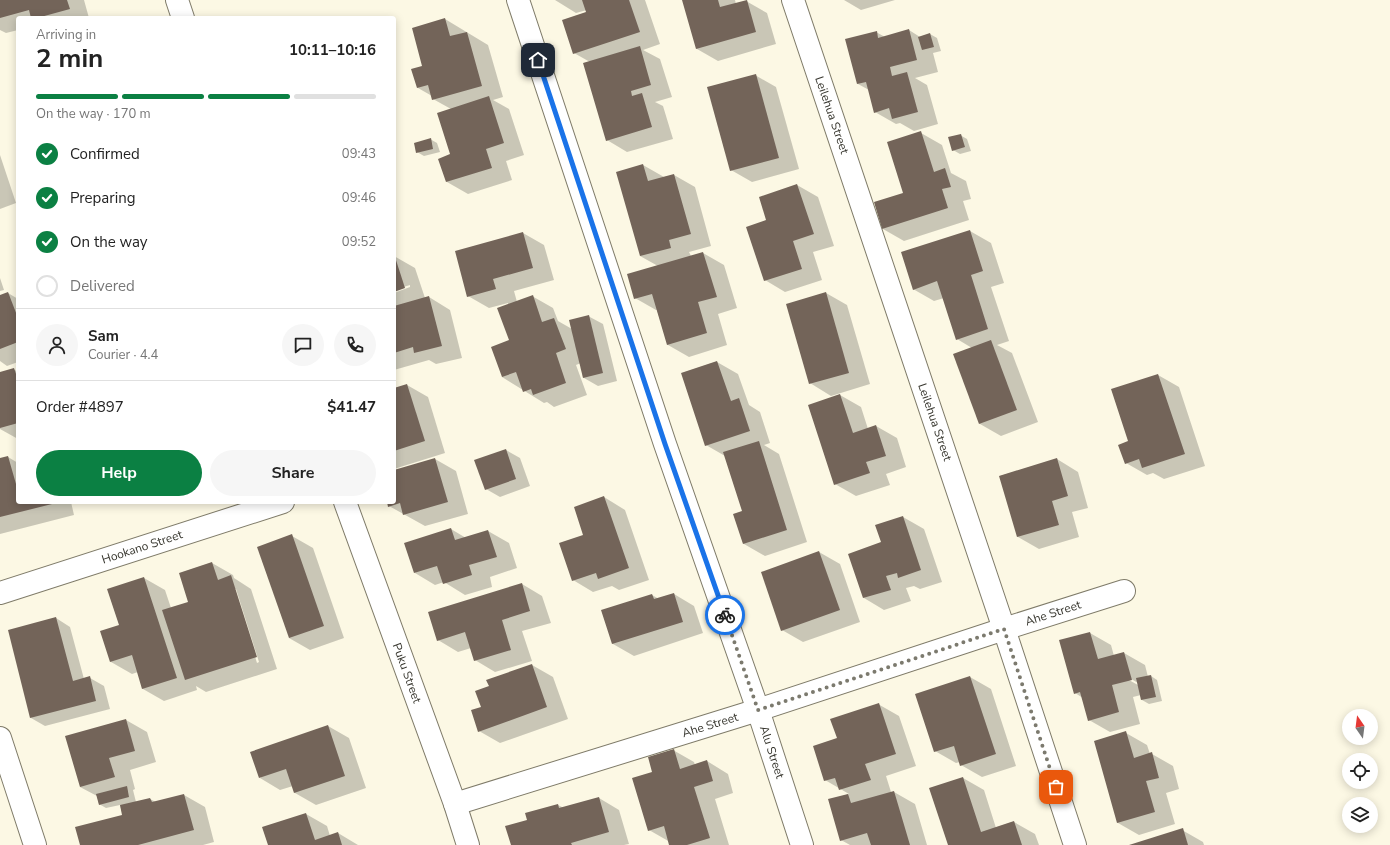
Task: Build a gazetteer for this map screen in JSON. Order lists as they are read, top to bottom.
{
  "streets": {
    "street": [
      "Leilehua Street",
      "Hookano Street",
      "Ahe Street",
      "Puku Street",
      "Alu Street"
    ]
  },
  "crossings": [
    ["Leilehua Street", "Ahe Street"],
    ["Ahe Street", "Puku Street"],
    ["Ahe Street", "Alu Street"]
  ],
  "north": "top",
  "page": {
    "heading": ["2 min", "Arriving in", "10:11–10:16"],
    "panel": [
      "Sam",
      "Courier · 4.4",
      "Order #4897",
      "$41.47"
    ],
    "bar": "On the way · 170 m",
    "list": [
      ["Confirmed", "09:43"],
      ["Preparing", "09:46"],
      ["On the way", "09:52"],
      "Delivered"
    ],
    "buttons": ["Help", "Share"]
  }
}
